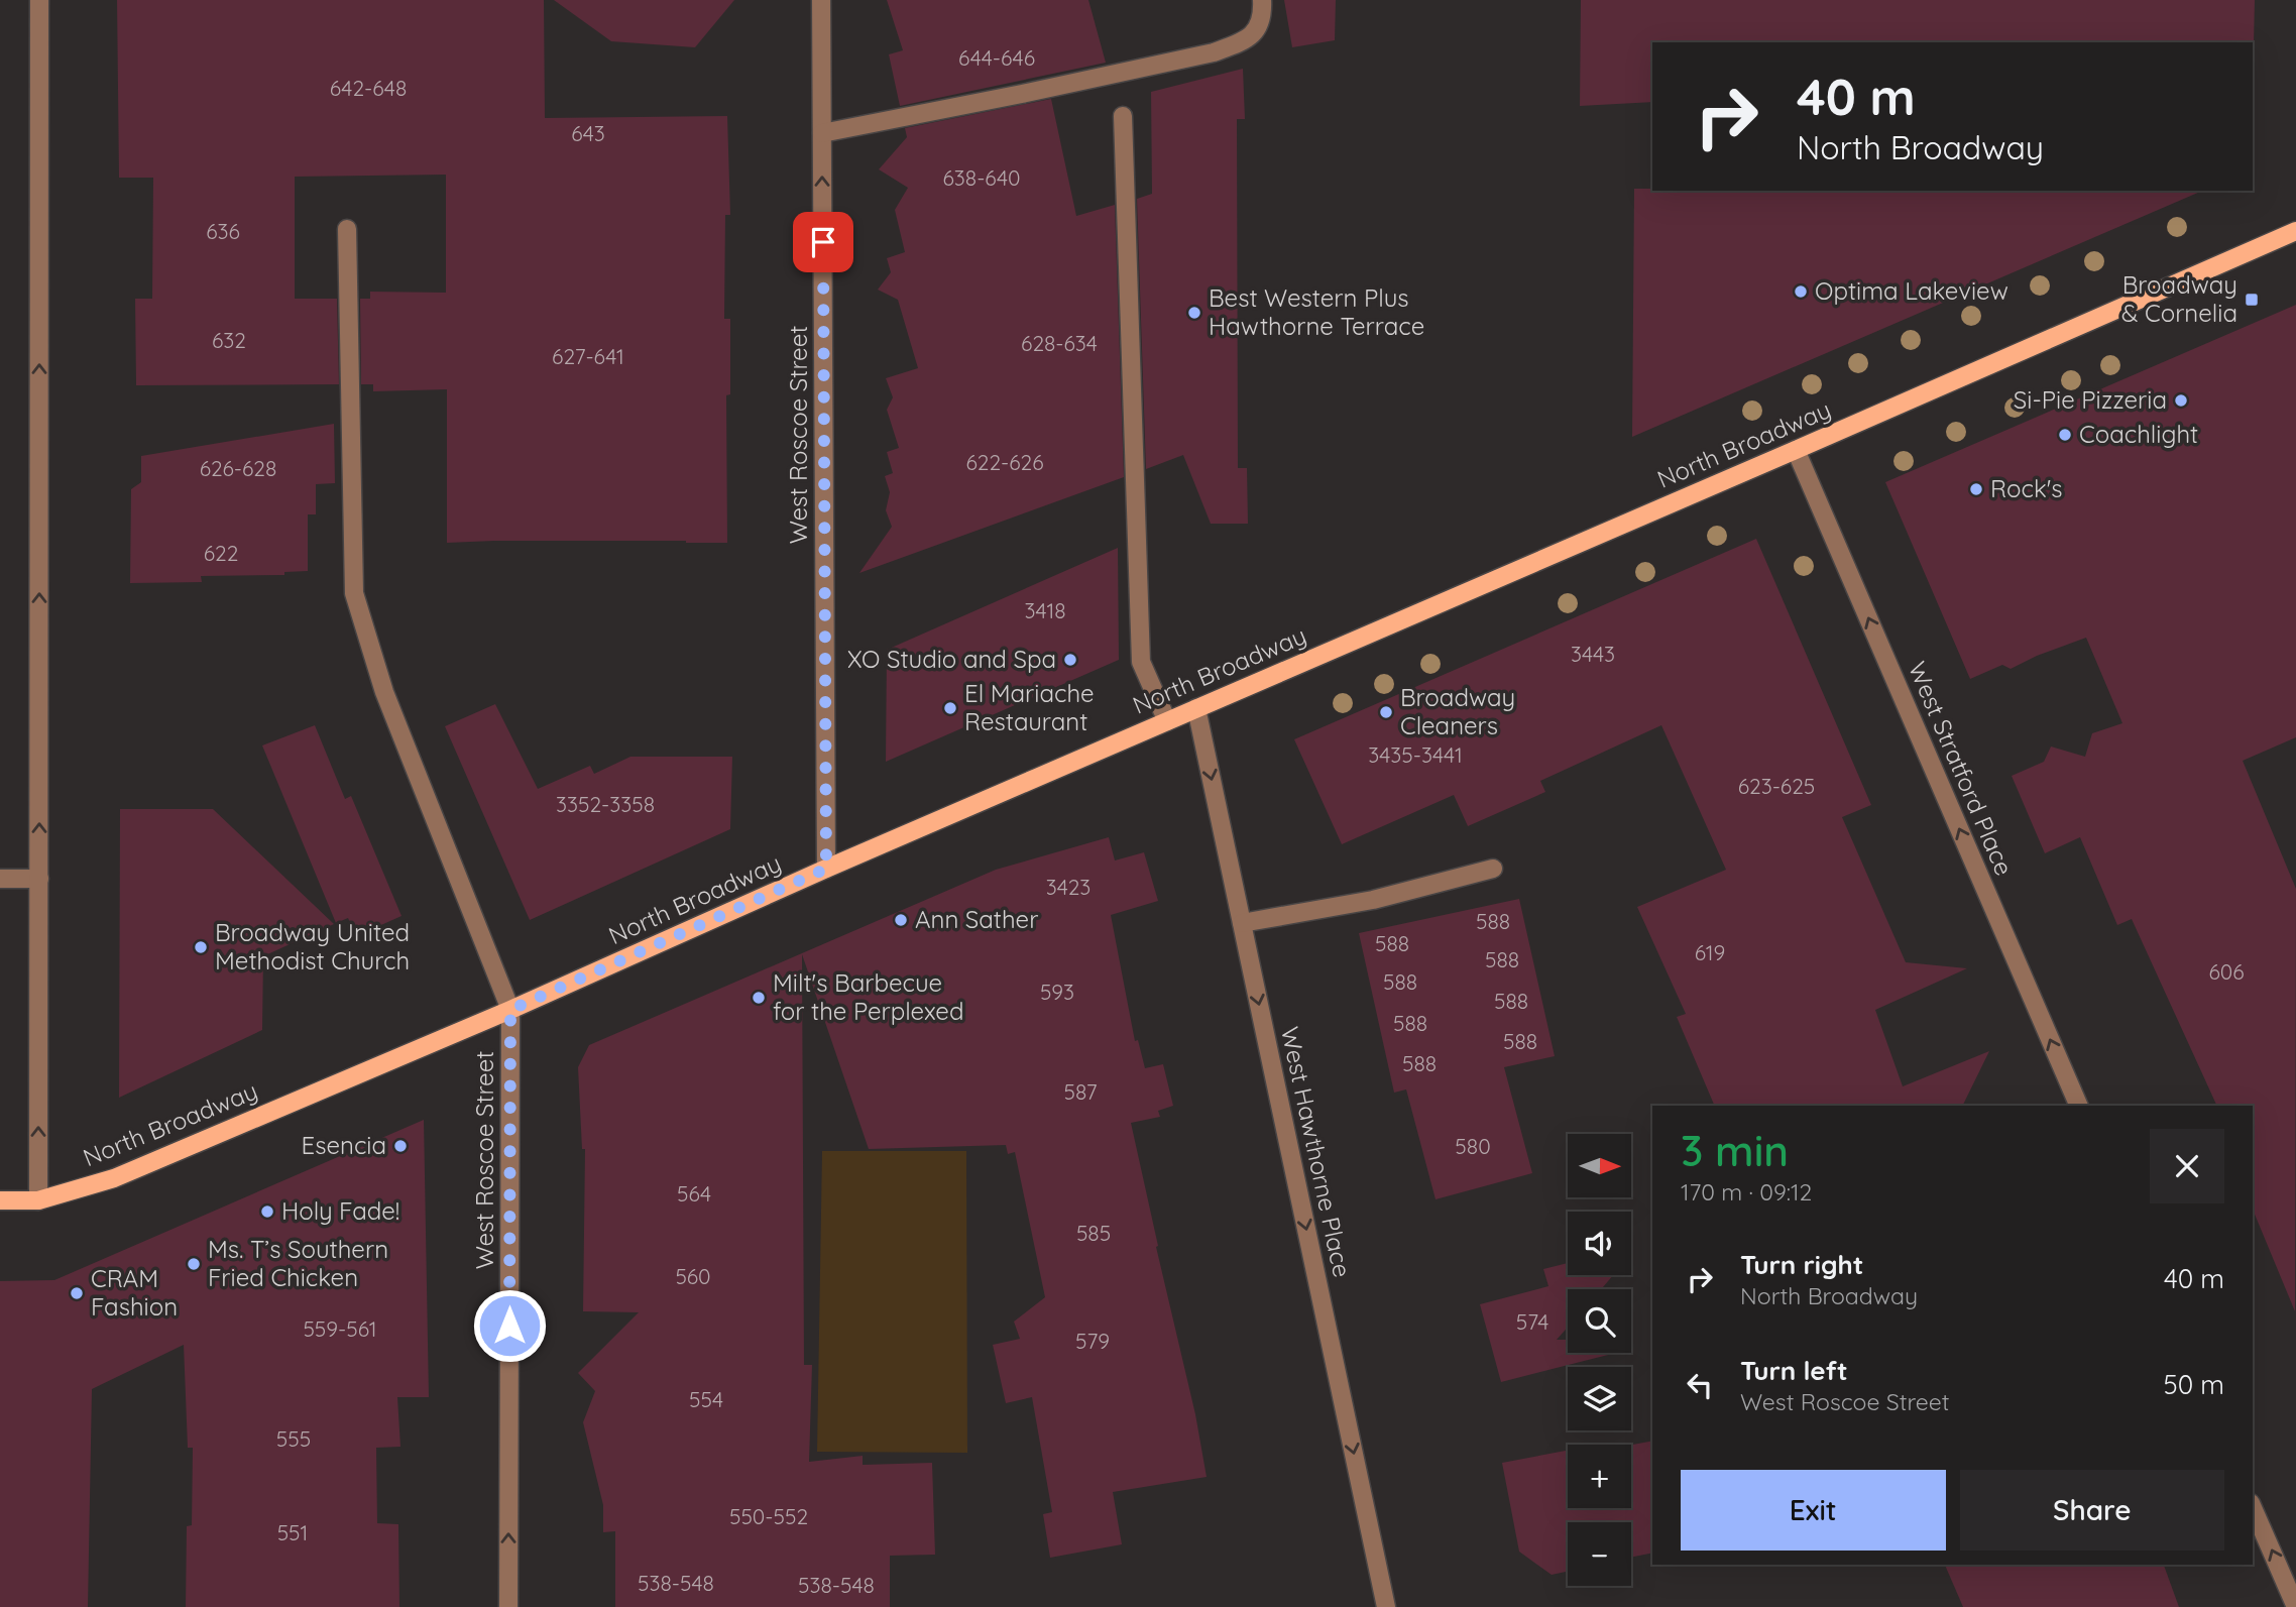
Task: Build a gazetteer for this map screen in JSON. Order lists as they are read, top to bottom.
{
  "streets": {
    "main road": ["North Broadway"],
    "street": ["West Roscoe Street", "West Stratford Place", "West Hawthorne Place"]
  },
  "crossings": [
    ["West Roscoe Street", "North Broadway"],
    ["North Broadway", "West Stratford Place"],
    ["North Broadway", "West Hawthorne Place"]
  ],
  "one_way": ["West Roscoe Street", "West Stratford Place", "West Hawthorne Place"],
  "places": {
    "other": [
      "Optima Lakeview",
      "Best Western Plus Hawthorne Terrace",
      "Si-Pie Pizzeria",
      "Coachlight",
      "Rock's",
      "XO Studio and Spa",
      "El Mariache Restaurant",
      "Broadway Cleaners",
      "Ann Sather",
      "Broadway United Methodist Church",
      "Milt's Barbecue for the Perplexed",
      "Esencia",
      "Holy Fade!",
      "Ms. T’s Southern Fried Chicken",
      "CRAM Fashion"
    ],
    "transit": ["Broadway & Cornelia"]
  },
  "house_numbers": [
    "644-646",
    "642-648",
    "643",
    "638-640",
    "636",
    "632",
    "628-634",
    "627-641",
    "622-626",
    "626-628",
    "622",
    "3418",
    "3443",
    "3435-3441",
    "623-625",
    "3352-3358",
    "3423",
    "588",
    "588",
    "619",
    "588",
    "606",
    "588",
    "593",
    "588",
    "588",
    "588",
    "588",
    "587",
    "580",
    "564",
    "585",
    "560",
    "574",
    "559-561",
    "579",
    "554",
    "555",
    "550-552",
    "551",
    "538-548",
    "538-548"
  ],
  "north": "right",
  "page": {
    "turn": ["40 m", "North Broadway"],
    "heading": ["3 min", "170 m · 09:12"],
    "map_buttons": ["+", "−"],
    "list": [
      {
        "name": "Turn right",
        "note": "North Broadway",
        "value": "40 m"
      },
      {
        "name": "Turn left",
        "note": "West Roscoe Street",
        "value": "50 m"
      }
    ],
    "buttons": ["Exit", "Share"]
  }
}
